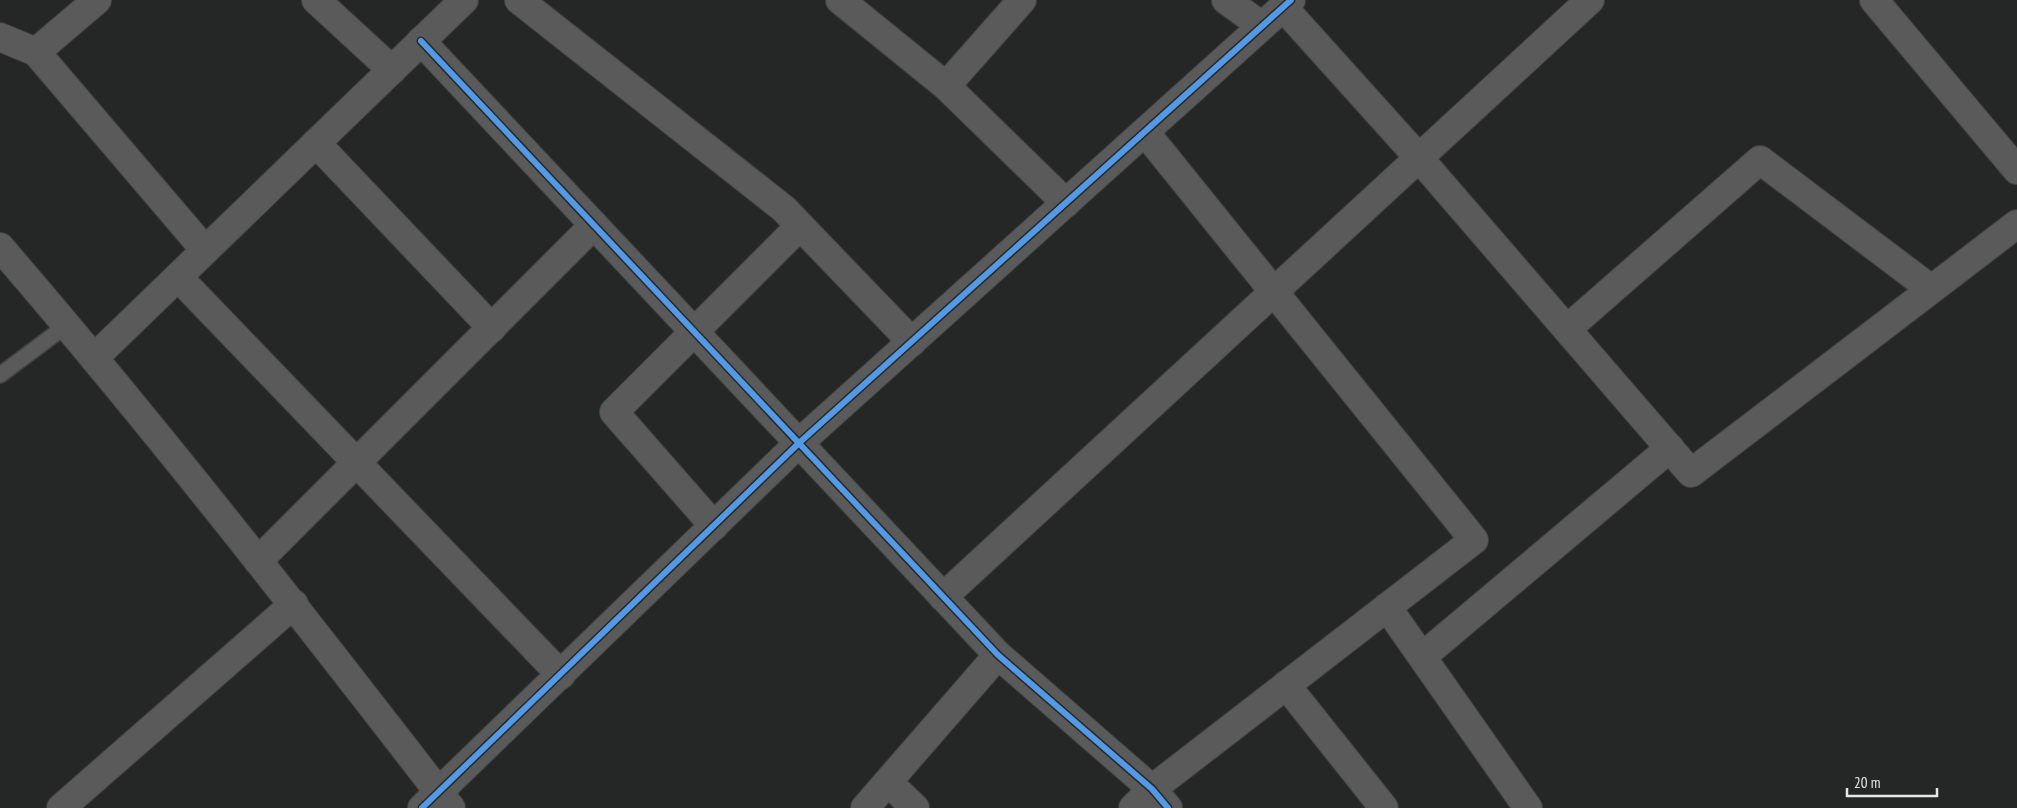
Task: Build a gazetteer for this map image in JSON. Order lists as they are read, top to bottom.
{
  "scale_bar": "20 m"
}
